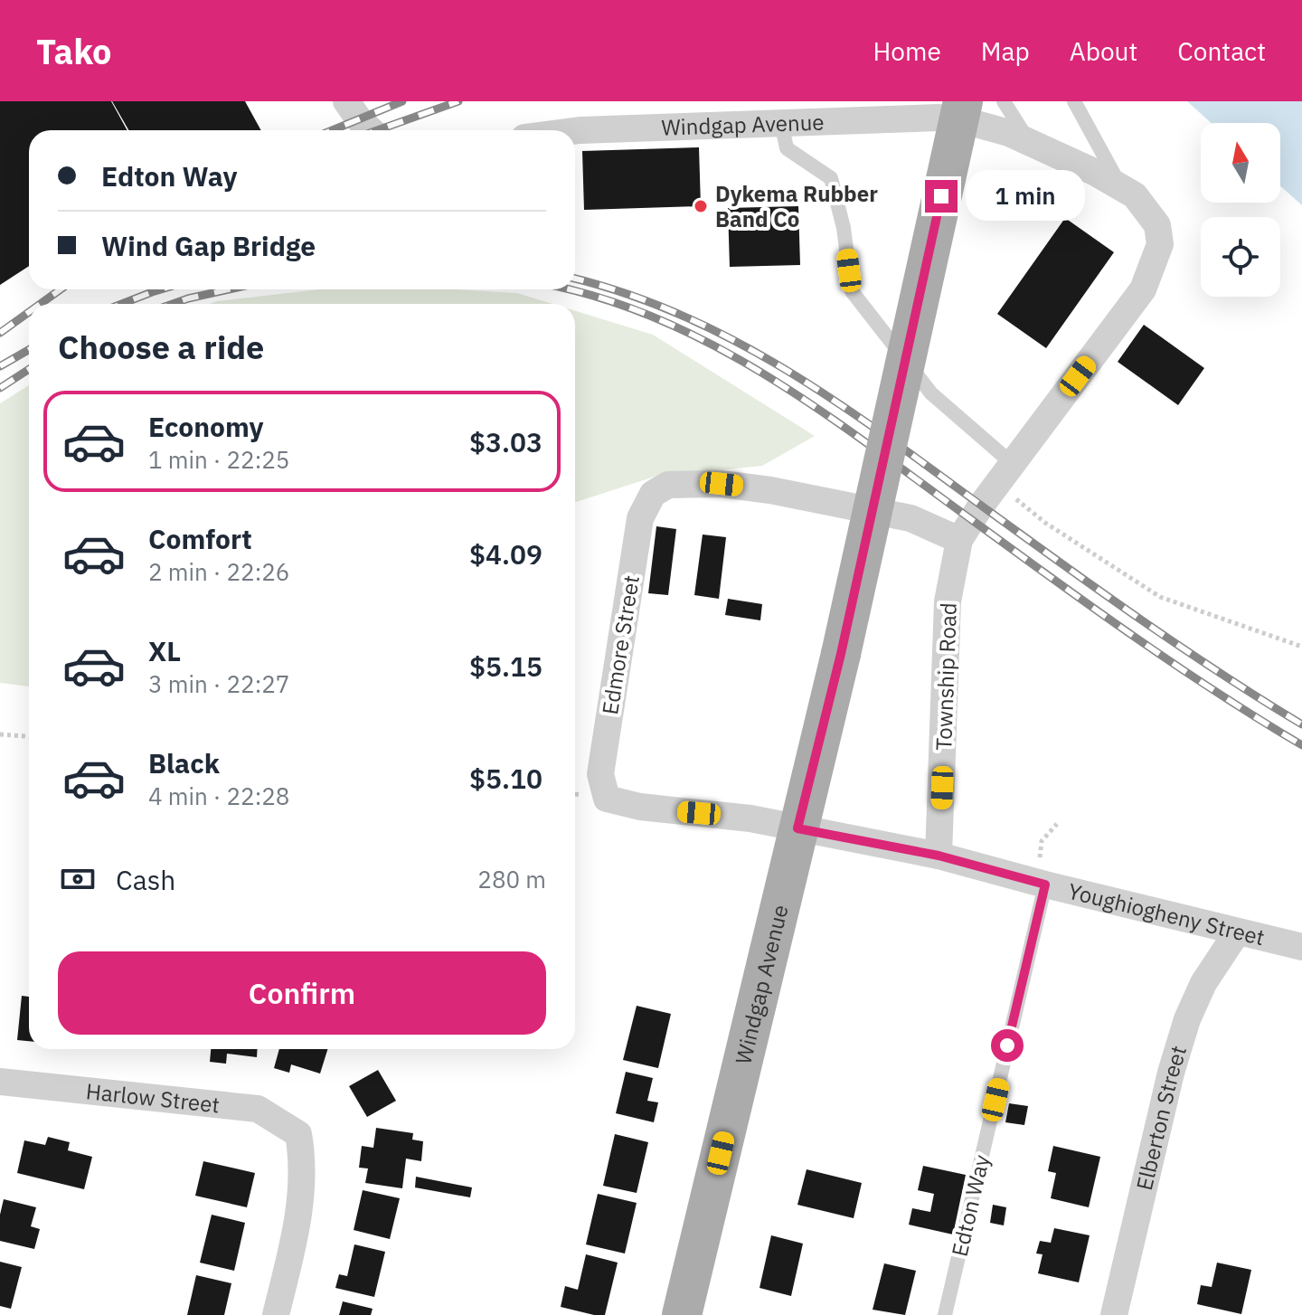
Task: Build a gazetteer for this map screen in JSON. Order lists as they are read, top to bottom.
{
  "streets": {
    "main road": ["Windgap Avenue"],
    "street": [
      "Edmore Street",
      "Township Road",
      "Youghiogheny Street",
      "Harlow Street",
      "Elberton Street"
    ],
    "lane": ["Edton Way"]
  },
  "crossings": [
    ["Windgap Avenue", "Township Road"],
    ["Windgap Avenue", "Youghiogheny Street"],
    ["Edmore Street", "Township Road"],
    ["Edmore Street", "Youghiogheny Street"],
    ["Township Road", "Youghiogheny Street"],
    ["Youghiogheny Street", "Elberton Street"],
    ["Youghiogheny Street", "Edton Way"]
  ],
  "places": ["Dykema Rubber Band Co"],
  "north": "top",
  "page": {
    "header": "Tako",
    "nav": [
      "Home",
      "Map",
      "About",
      "Contact"
    ],
    "banner": ["Edton Way", "Wind Gap Bridge"],
    "bubble": "1 min",
    "heading": "Choose a ride",
    "list": [
      {
        "name": "Economy",
        "note": "1 min · 22:25",
        "value": "$3.03"
      },
      {
        "name": "Comfort",
        "note": "2 min · 22:26",
        "value": "$4.09"
      },
      {
        "name": "XL",
        "note": "3 min · 22:27",
        "value": "$5.15"
      },
      {
        "name": "Black",
        "note": "4 min · 22:28",
        "value": "$5.10"
      }
    ],
    "pay": ["Cash", "280 m"],
    "buttons": "Confirm"
  }
}
